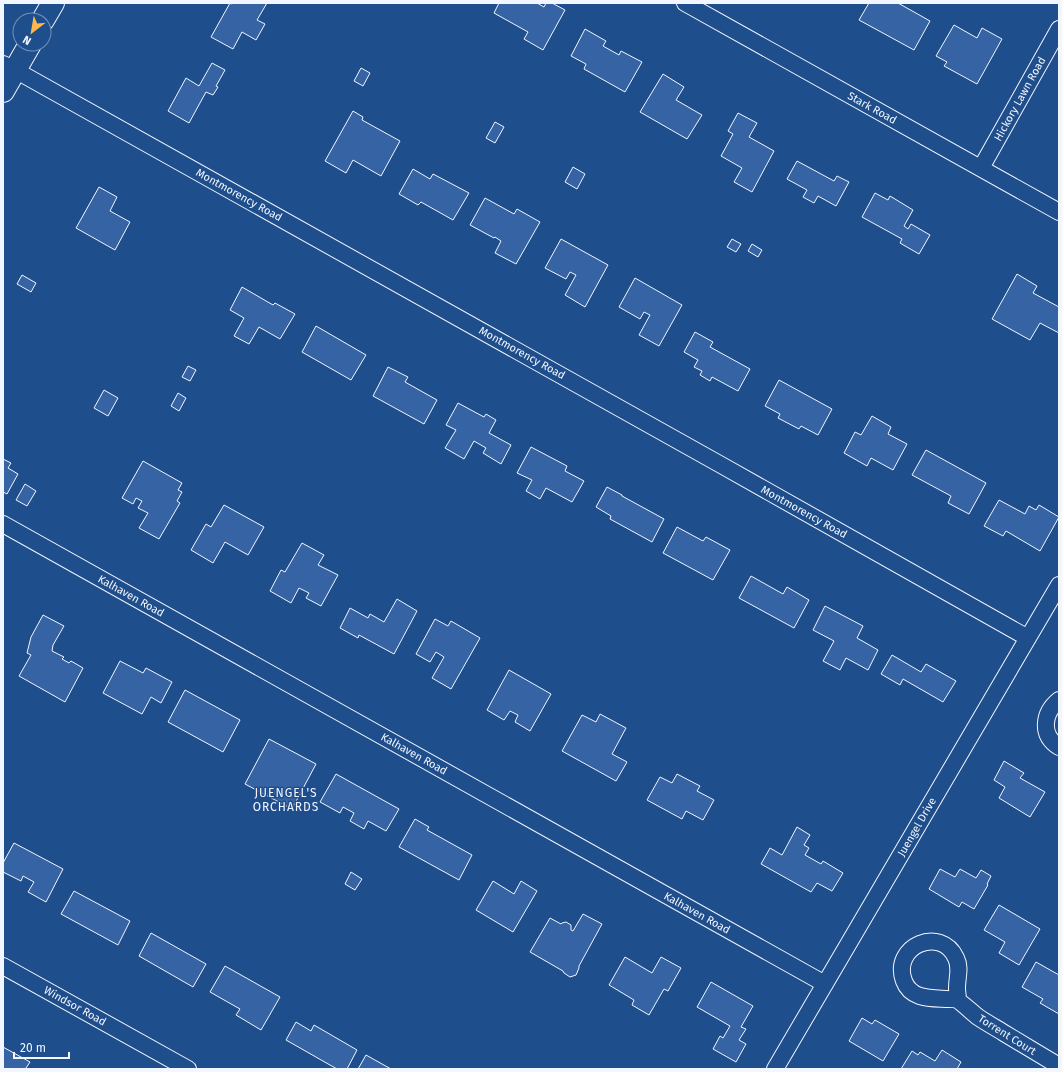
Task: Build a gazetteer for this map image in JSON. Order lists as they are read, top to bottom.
{
  "streets": {
    "street": [
      "Hickory Lawn Road",
      "Stark Road",
      "Montmorency Road",
      "Kalhaven Road",
      "Juengel Drive",
      "Windsor Road",
      "Torrent Court"
    ]
  },
  "crossings": [
    ["Hickory Lawn Road", "Stark Road"],
    ["Montmorency Road", "Juengel Drive"],
    ["Kalhaven Road", "Juengel Drive"]
  ],
  "districts": ["JUENGEL'S ORCHARDS"],
  "scale_bar": "20 m",
  "north": "bottom left"
}
